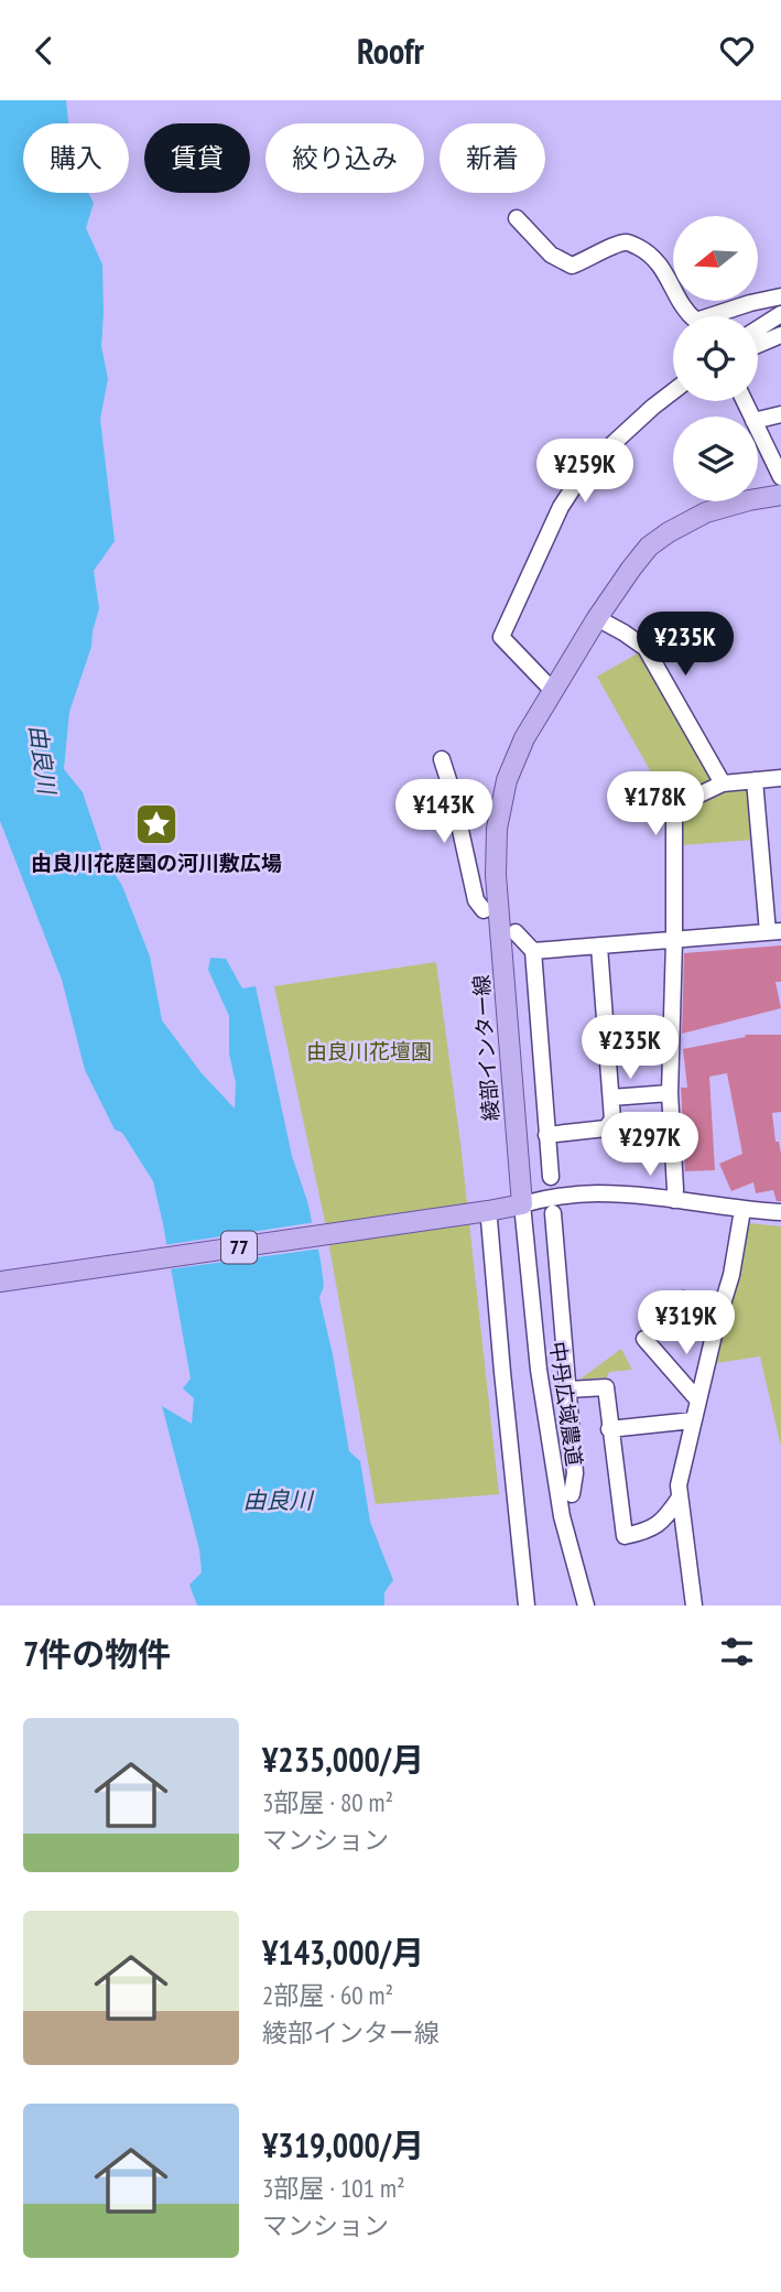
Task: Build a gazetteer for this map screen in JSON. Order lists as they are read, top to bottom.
{
  "streets": {
    "main road": ["綾部インター線", "77"],
    "street": ["中丹広域農道"]
  },
  "crossings": [
    ["綾部インター線", "77"],
    ["綾部インター線", "中丹広域農道"],
    ["77", "中丹広域農道"]
  ],
  "water": ["由良川"],
  "parks": ["由良川花壇園"],
  "places": {
    "place": ["由良川花庭園の河川敷広場"]
  },
  "north": "left",
  "page": {
    "header": "Roofr",
    "chip": [
      "購入",
      "賃貸",
      "絞り込み",
      "新着"
    ],
    "price": [
      "¥259K",
      "¥235K",
      "¥178K",
      "¥143K",
      "¥235K",
      "¥297K",
      "¥319K"
    ],
    "heading": "7件の物件",
    "list": [
      {
        "name": "¥235,000/月",
        "note": "3部屋 · 80 m² · マンション"
      },
      {
        "name": "¥143,000/月",
        "note": "2部屋 · 60 m² · 綾部インター線"
      },
      {
        "name": "¥319,000/月",
        "note": "3部屋 · 101 m² · マンション"
      }
    ]
  }
}
